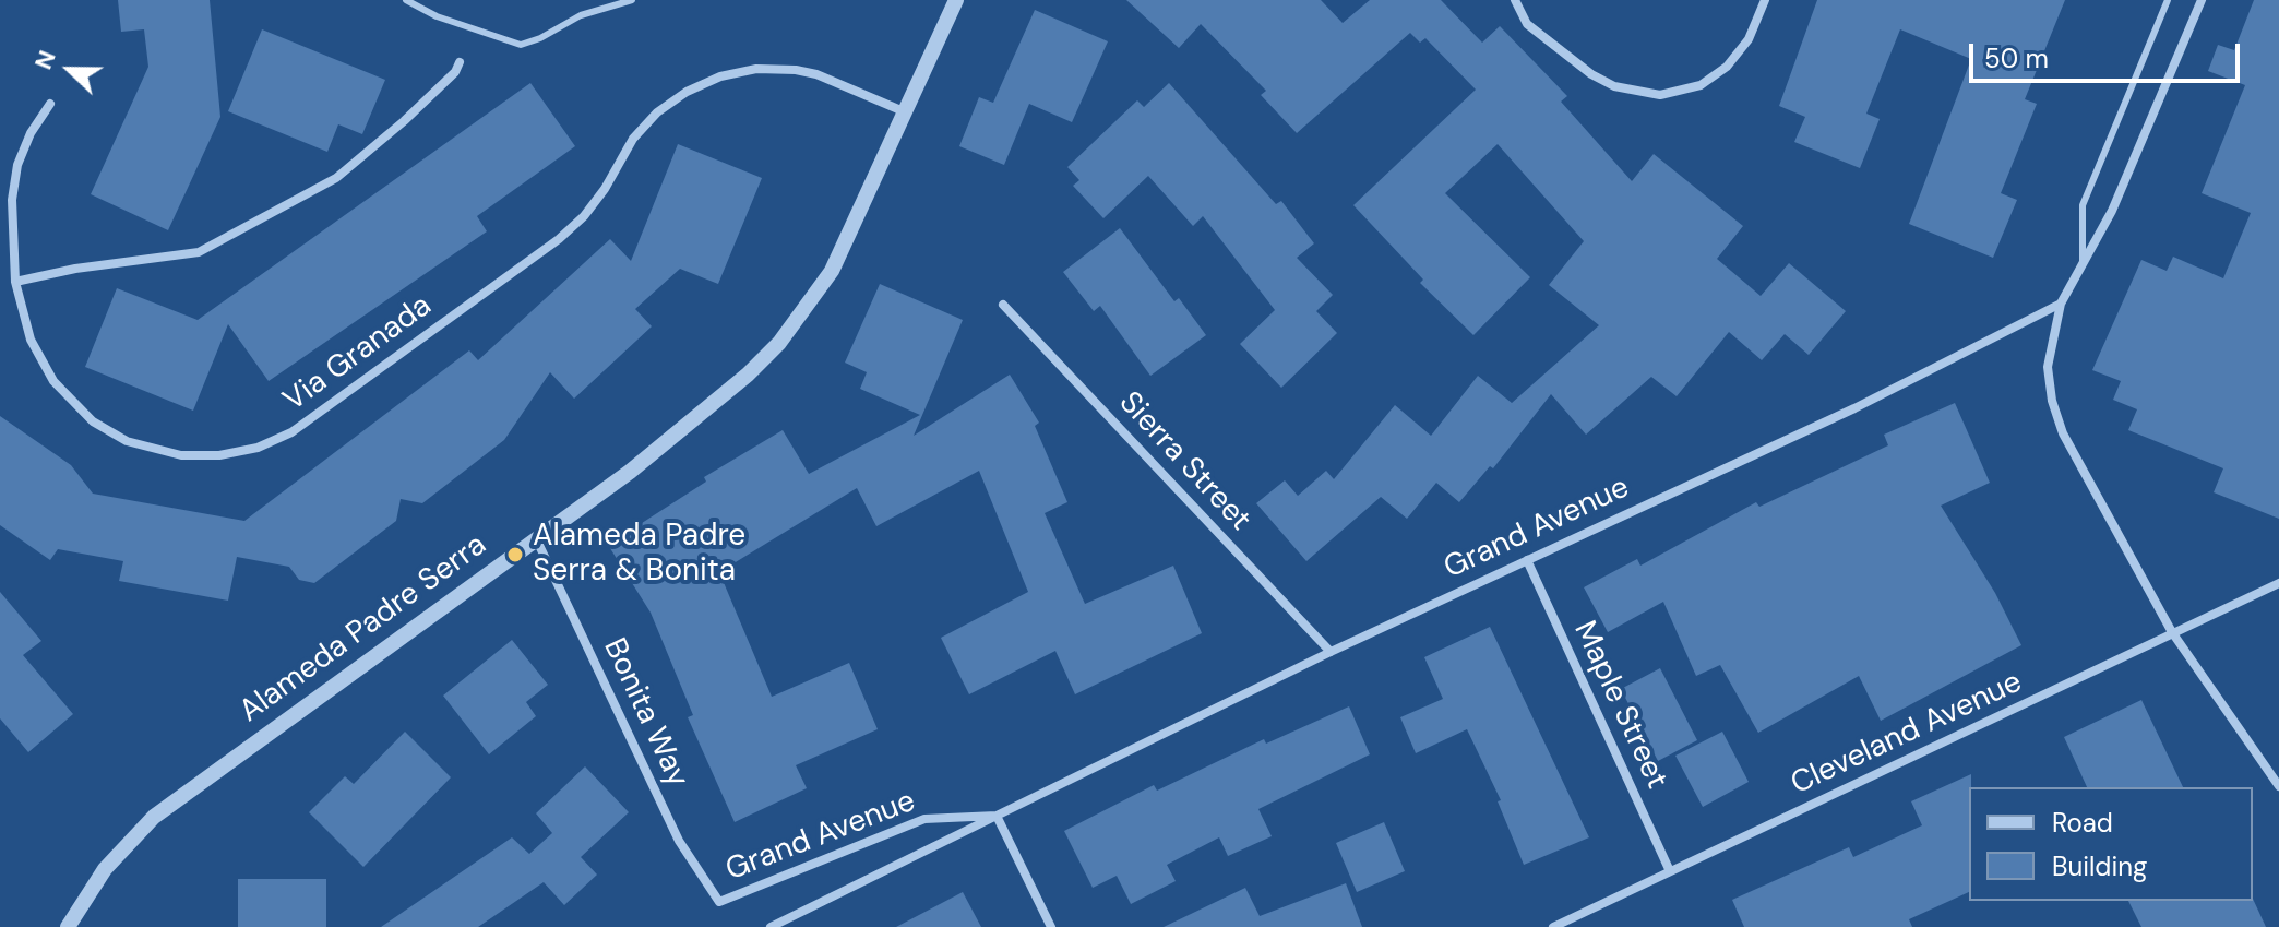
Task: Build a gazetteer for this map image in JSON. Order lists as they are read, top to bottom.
{
  "streets": {
    "street": [
      "Via Granada",
      "Sierra Street",
      "Grand Avenue",
      "Alameda Padre Serra",
      "Maple Street",
      "Bonita Way",
      "Cleveland Avenue"
    ]
  },
  "crossings": [
    ["Via Granada", "Alameda Padre Serra"],
    ["Sierra Street", "Grand Avenue"],
    ["Grand Avenue", "Maple Street"],
    ["Grand Avenue", "Bonita Way"],
    ["Alameda Padre Serra", "Bonita Way"],
    ["Maple Street", "Cleveland Avenue"]
  ],
  "places": ["Alameda Padre Serra & Bonita"],
  "legend": ["Road", "Building"],
  "scale_bar": "50 m",
  "north": "left"
}
